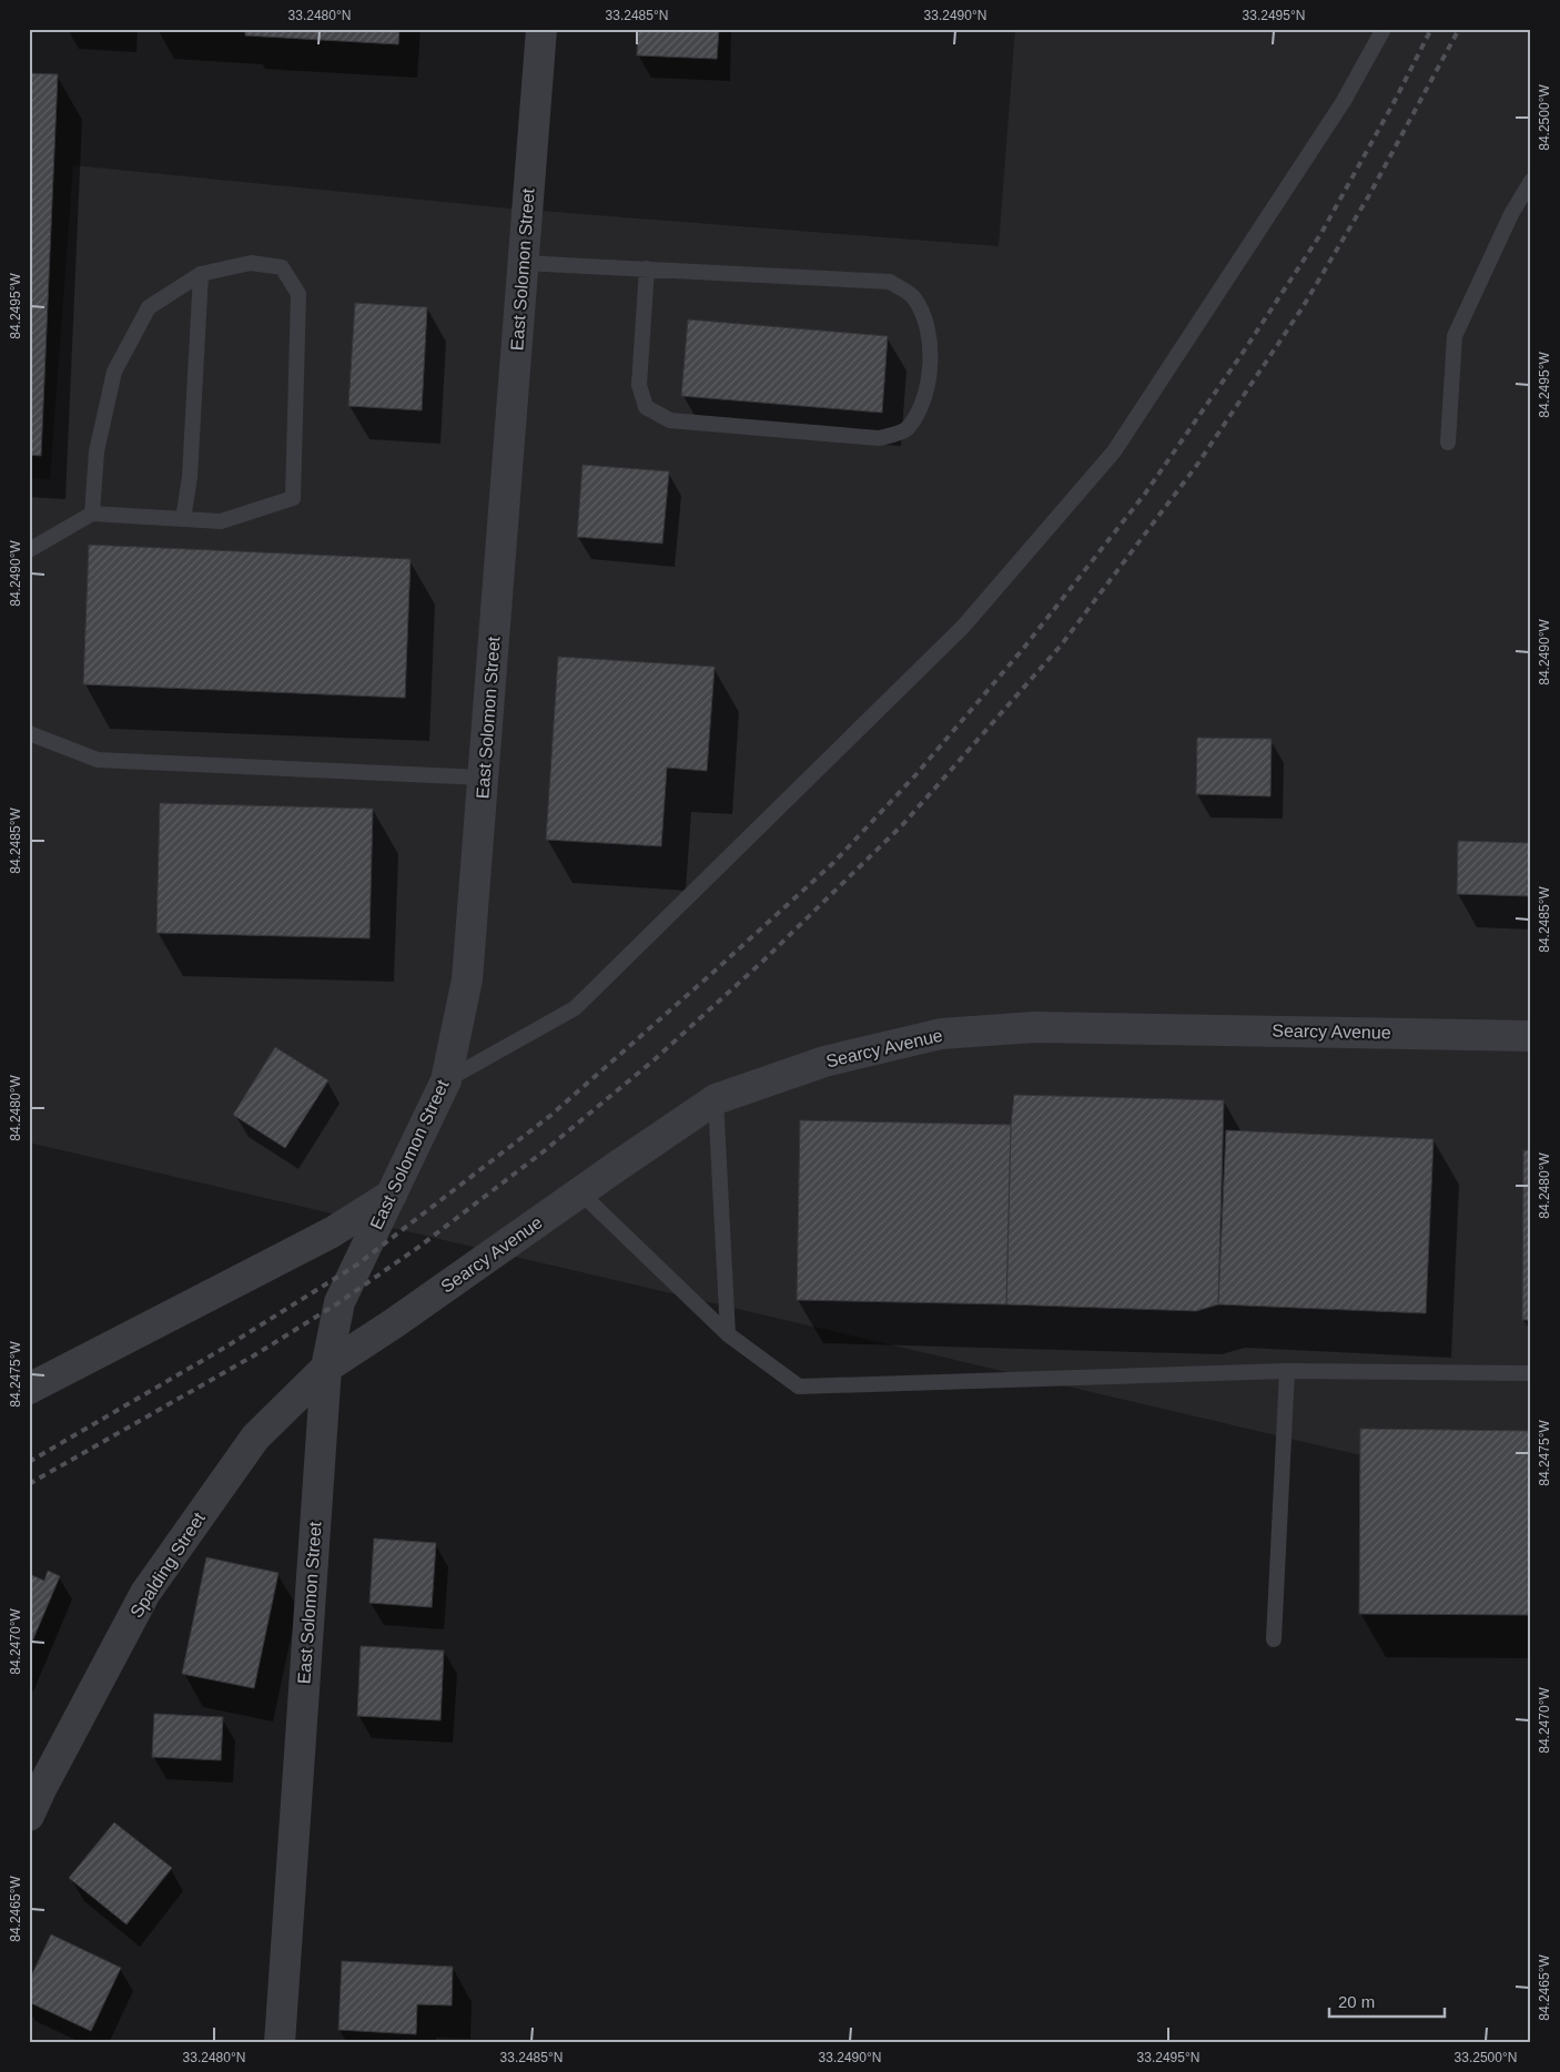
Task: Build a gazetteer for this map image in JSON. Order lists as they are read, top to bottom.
{
  "streets": {
    "street": ["East Solomon Street", "Searcy Avenue", "Spalding Street"]
  },
  "crossings": [
    ["East Solomon Street", "Searcy Avenue"],
    ["East Solomon Street", "Spalding Street"],
    ["Searcy Avenue", "Spalding Street"]
  ],
  "scale_bar": "20 m",
  "coordinates": [
    "33.2480°N",
    "33.2485°N",
    "33.2490°N",
    "33.2495°N",
    "84.2500°W",
    "84.2495°W",
    "84.2490°W",
    "84.2485°W",
    "84.2480°W",
    "84.2475°W",
    "84.2470°W",
    "84.2465°W",
    "33.2500°N"
  ]
}
